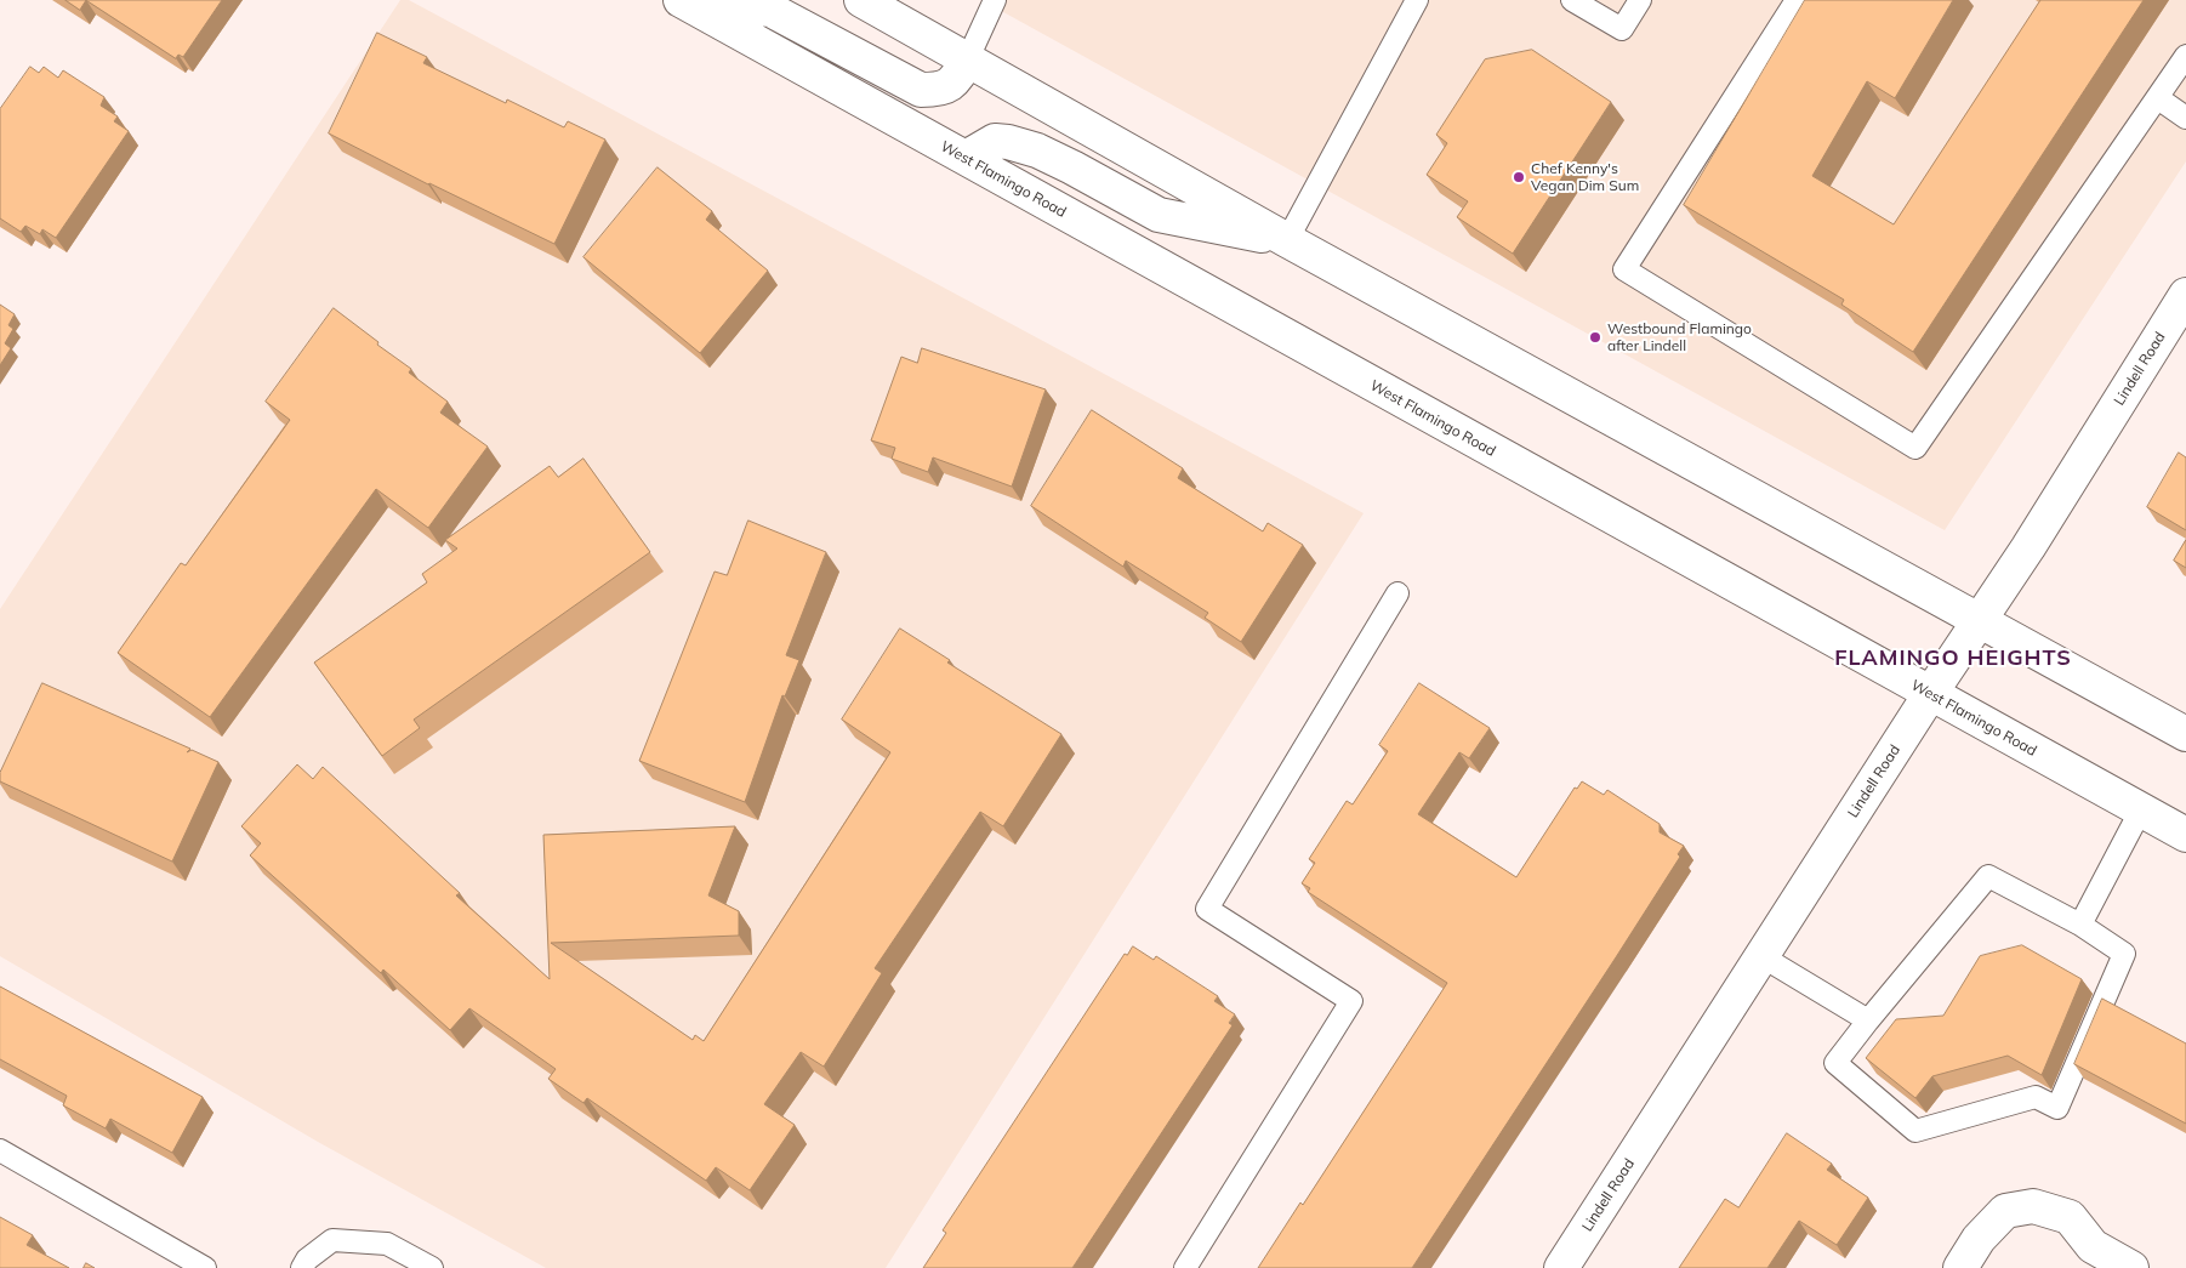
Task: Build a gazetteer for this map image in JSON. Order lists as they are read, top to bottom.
{
  "streets": {
    "main road": ["West Flamingo Road", "Lindell Road"]
  },
  "crossings": [
    ["West Flamingo Road", "Lindell Road"]
  ],
  "districts": ["FLAMINGO HEIGHTS"],
  "places": ["Chef Kenny's Vegan Dim Sum", "Westbound Flamingo after Lindell"]
}
